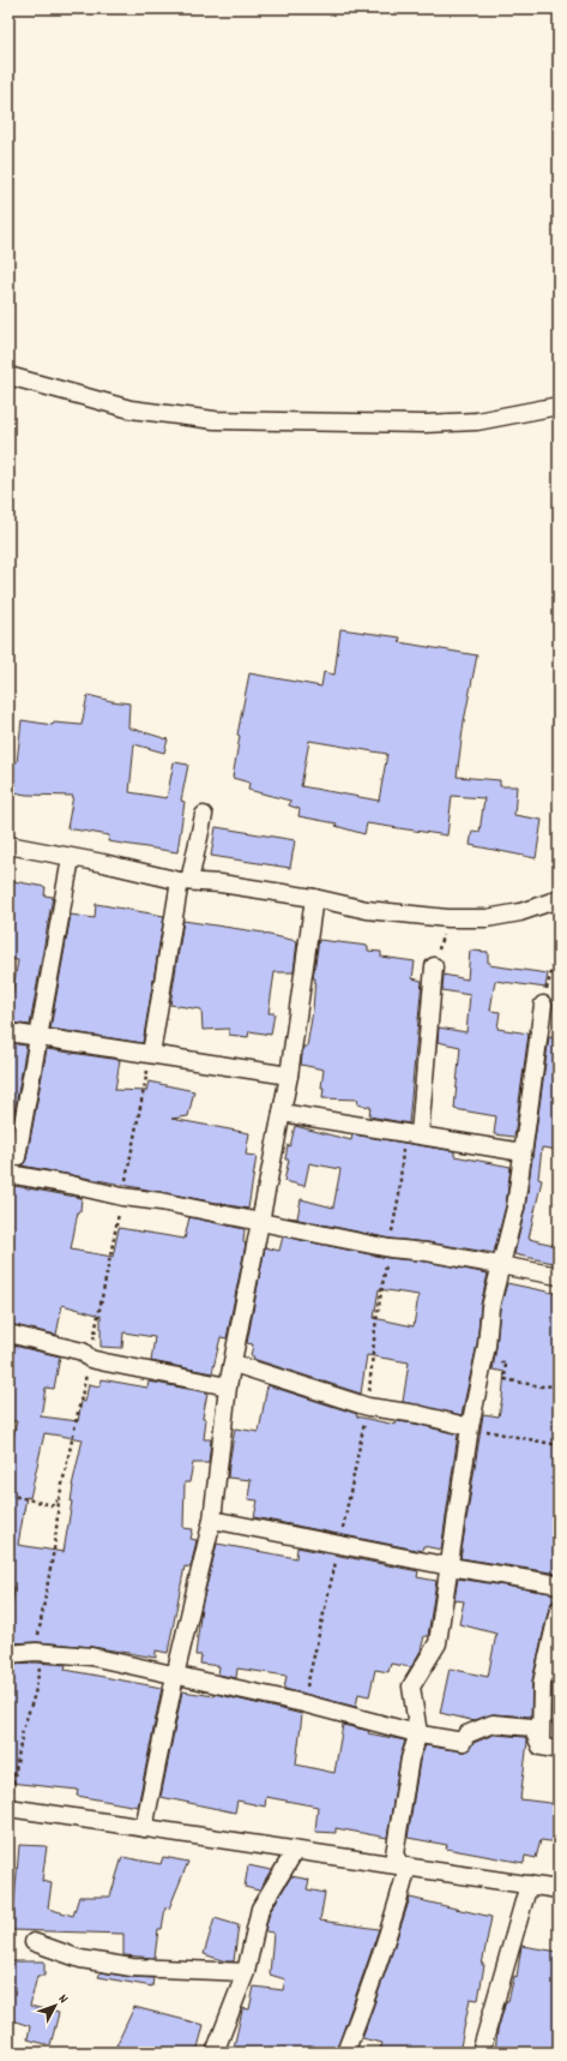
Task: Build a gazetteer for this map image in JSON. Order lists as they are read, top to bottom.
{
  "north": "top right"
}
